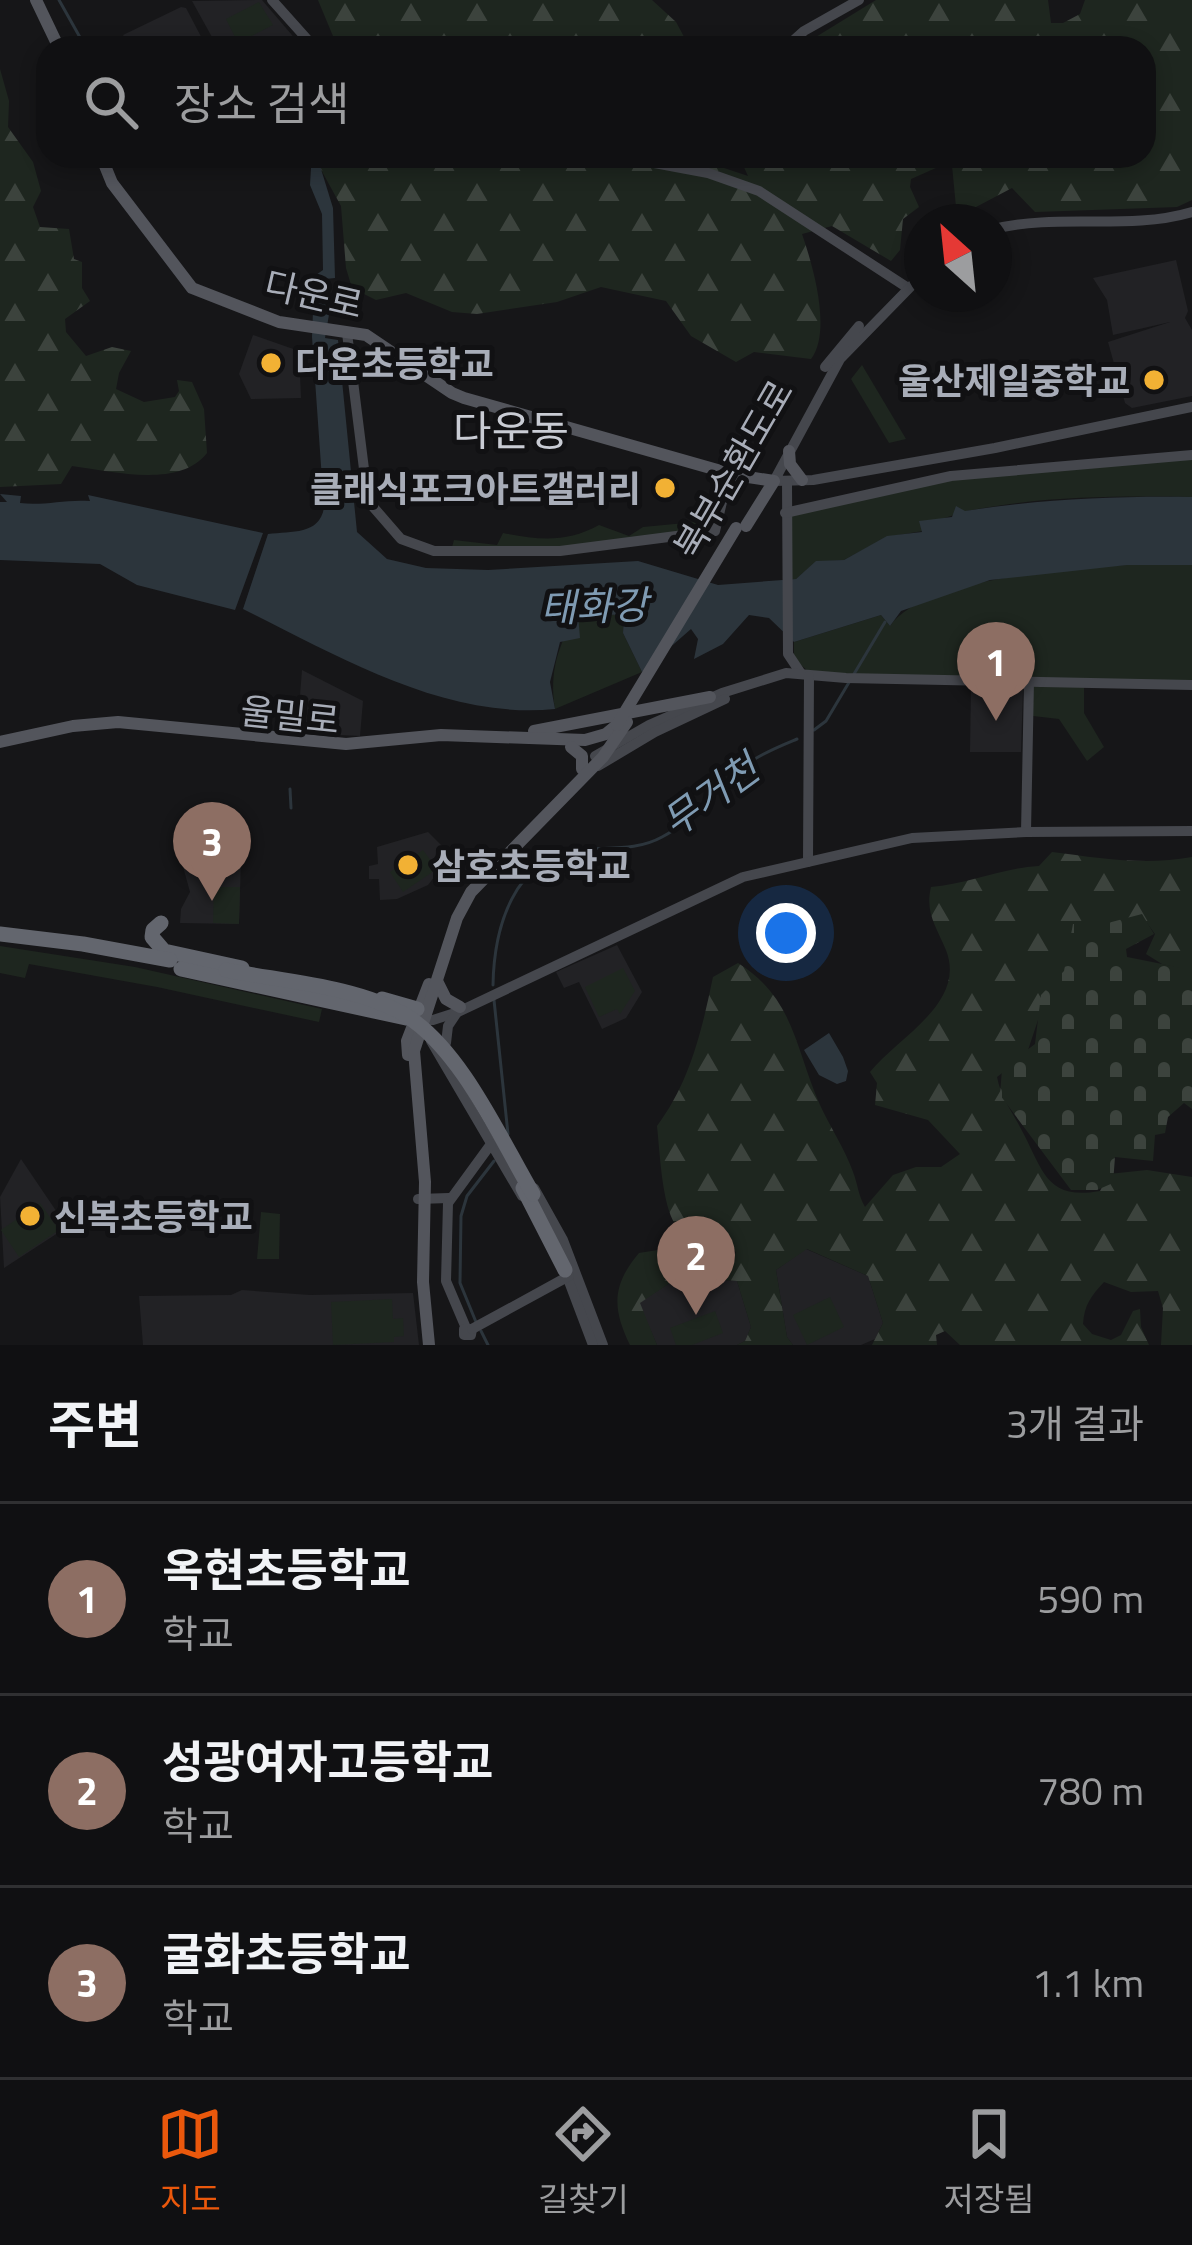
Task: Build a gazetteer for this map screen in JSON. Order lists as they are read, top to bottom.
{
  "streets": {
    "main road": ["다운로", "북부순환도로", "울밀로"]
  },
  "crossings": [
    ["다운로", "북부순환도로"]
  ],
  "districts": ["다운동"],
  "water": ["태화강", "무거천"],
  "places": [
    "다운초등학교",
    "울산제일중학교",
    "클래식포크아트갤러리",
    "삼호초등학교",
    "신복초등학교"
  ],
  "north": "top left",
  "page": {
    "search": "장소 검색",
    "pins": ["1", "3", "2"],
    "heading": ["주변", "3개 결과"],
    "list": [
      {
        "mark": "1",
        "name": "옥현초등학교",
        "note": "학교",
        "value": "590 m"
      },
      {
        "mark": "2",
        "name": "성광여자고등학교",
        "note": "학교",
        "value": "780 m"
      },
      {
        "mark": "3",
        "name": "굴화초등학교",
        "note": "학교",
        "value": "1.1 km"
      }
    ],
    "nav": ["지도", "길찾기", "저장됨"]
  }
}
